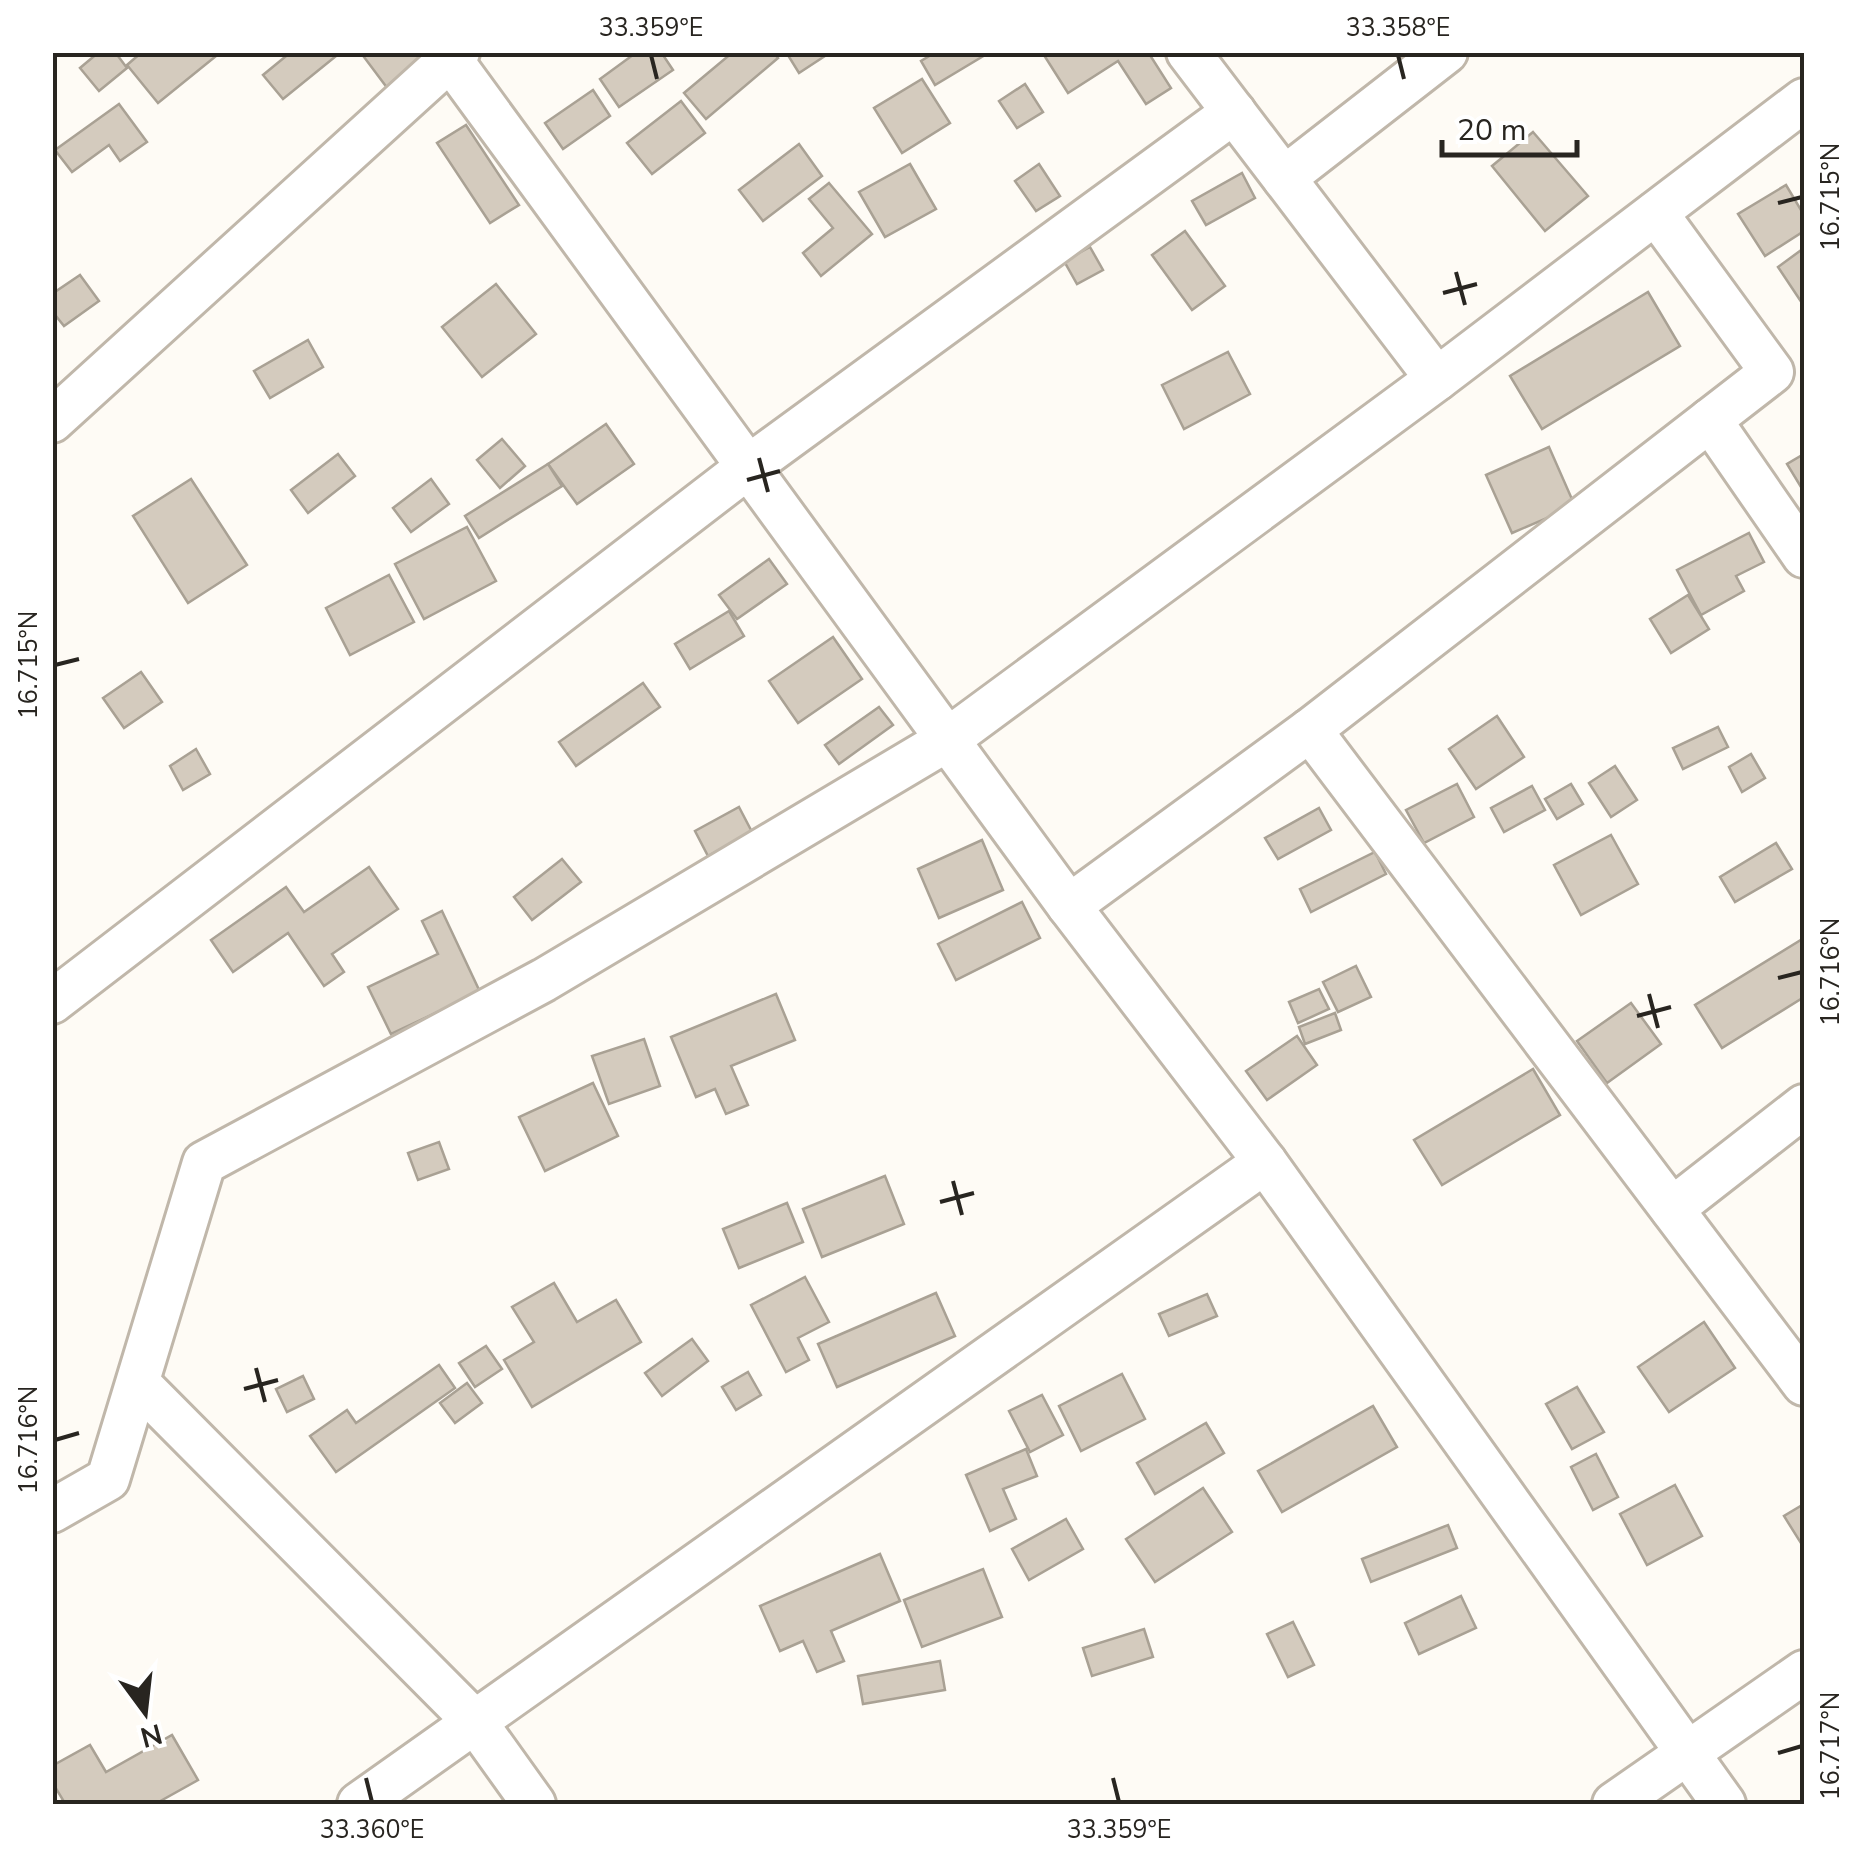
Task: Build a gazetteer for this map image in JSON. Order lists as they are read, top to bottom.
{
  "scale_bar": "20 m",
  "north": "bottom",
  "coordinates": [
    "33.359°E",
    "33.358°E",
    "16.715°N",
    "16.716°N",
    "16.717°N",
    "33.360°E"
  ]
}
